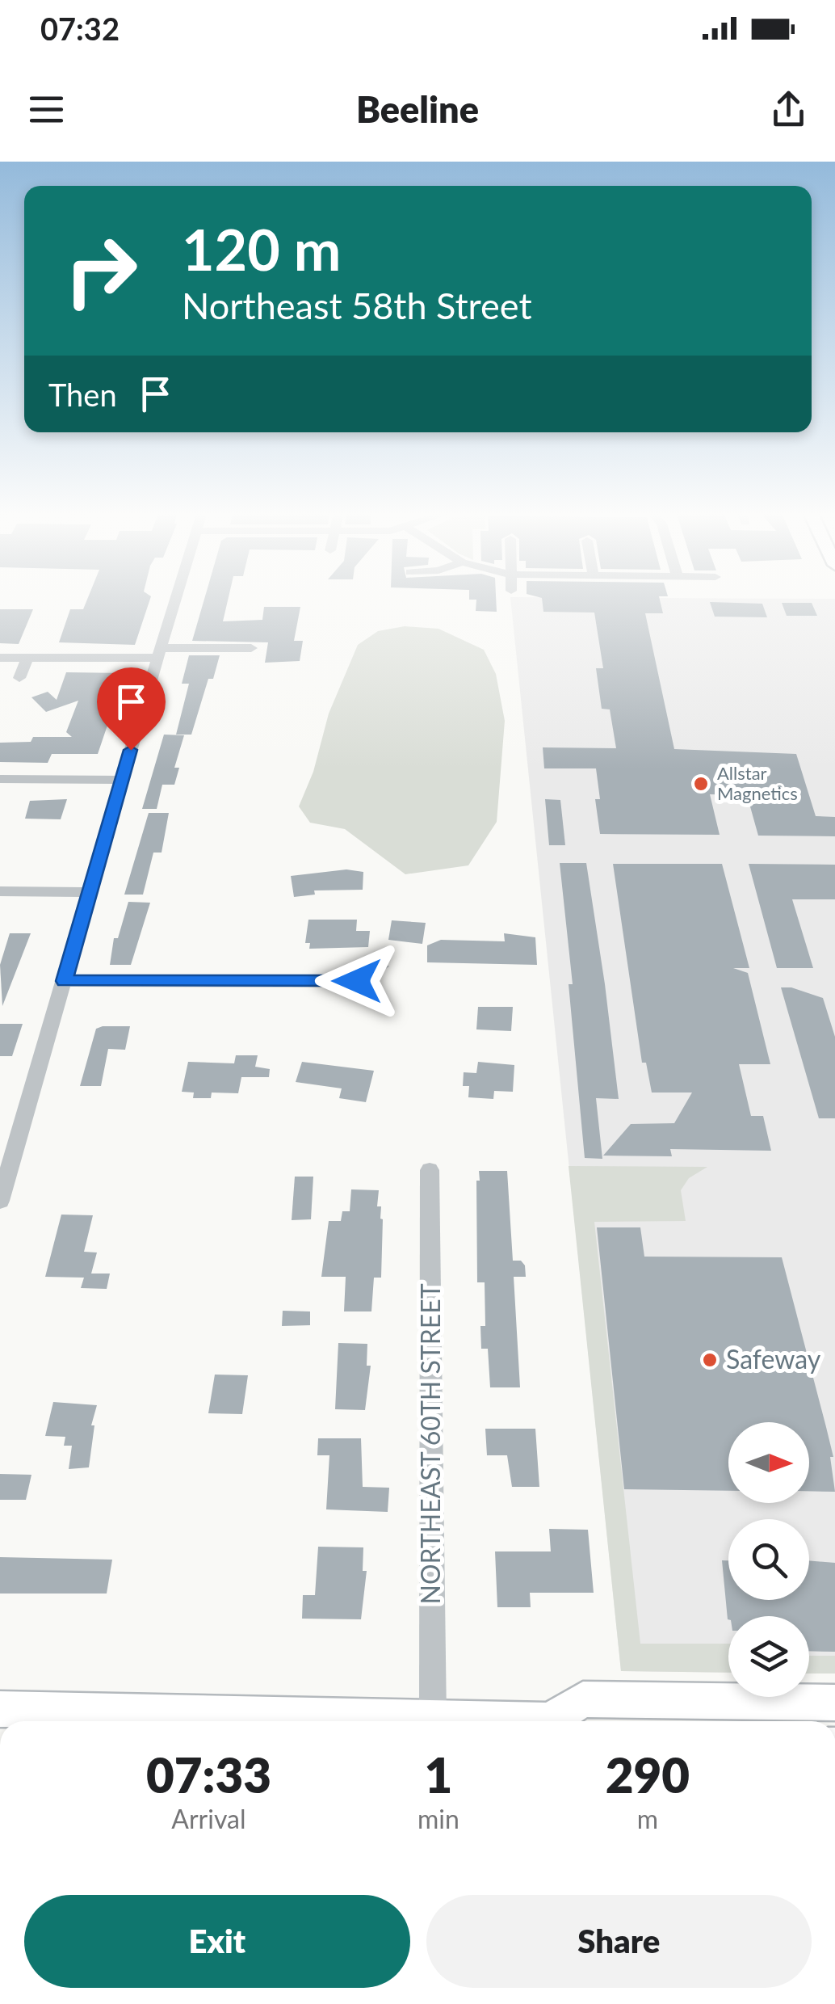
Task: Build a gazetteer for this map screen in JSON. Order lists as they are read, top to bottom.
{
  "streets": {
    "street": ["NORTHEAST 60TH STREET"]
  },
  "places": ["Allstar Magnetics", "Safeway"],
  "north": "right",
  "page": {
    "status": "07:32",
    "header": "Beeline",
    "turn": ["120 m", "Northeast 58th Street"],
    "then": "Then",
    "eta": [
      "07:33",
      "Arrival",
      "1",
      "min",
      "290",
      "m"
    ],
    "buttons": ["Exit", "Share"]
  }
}
